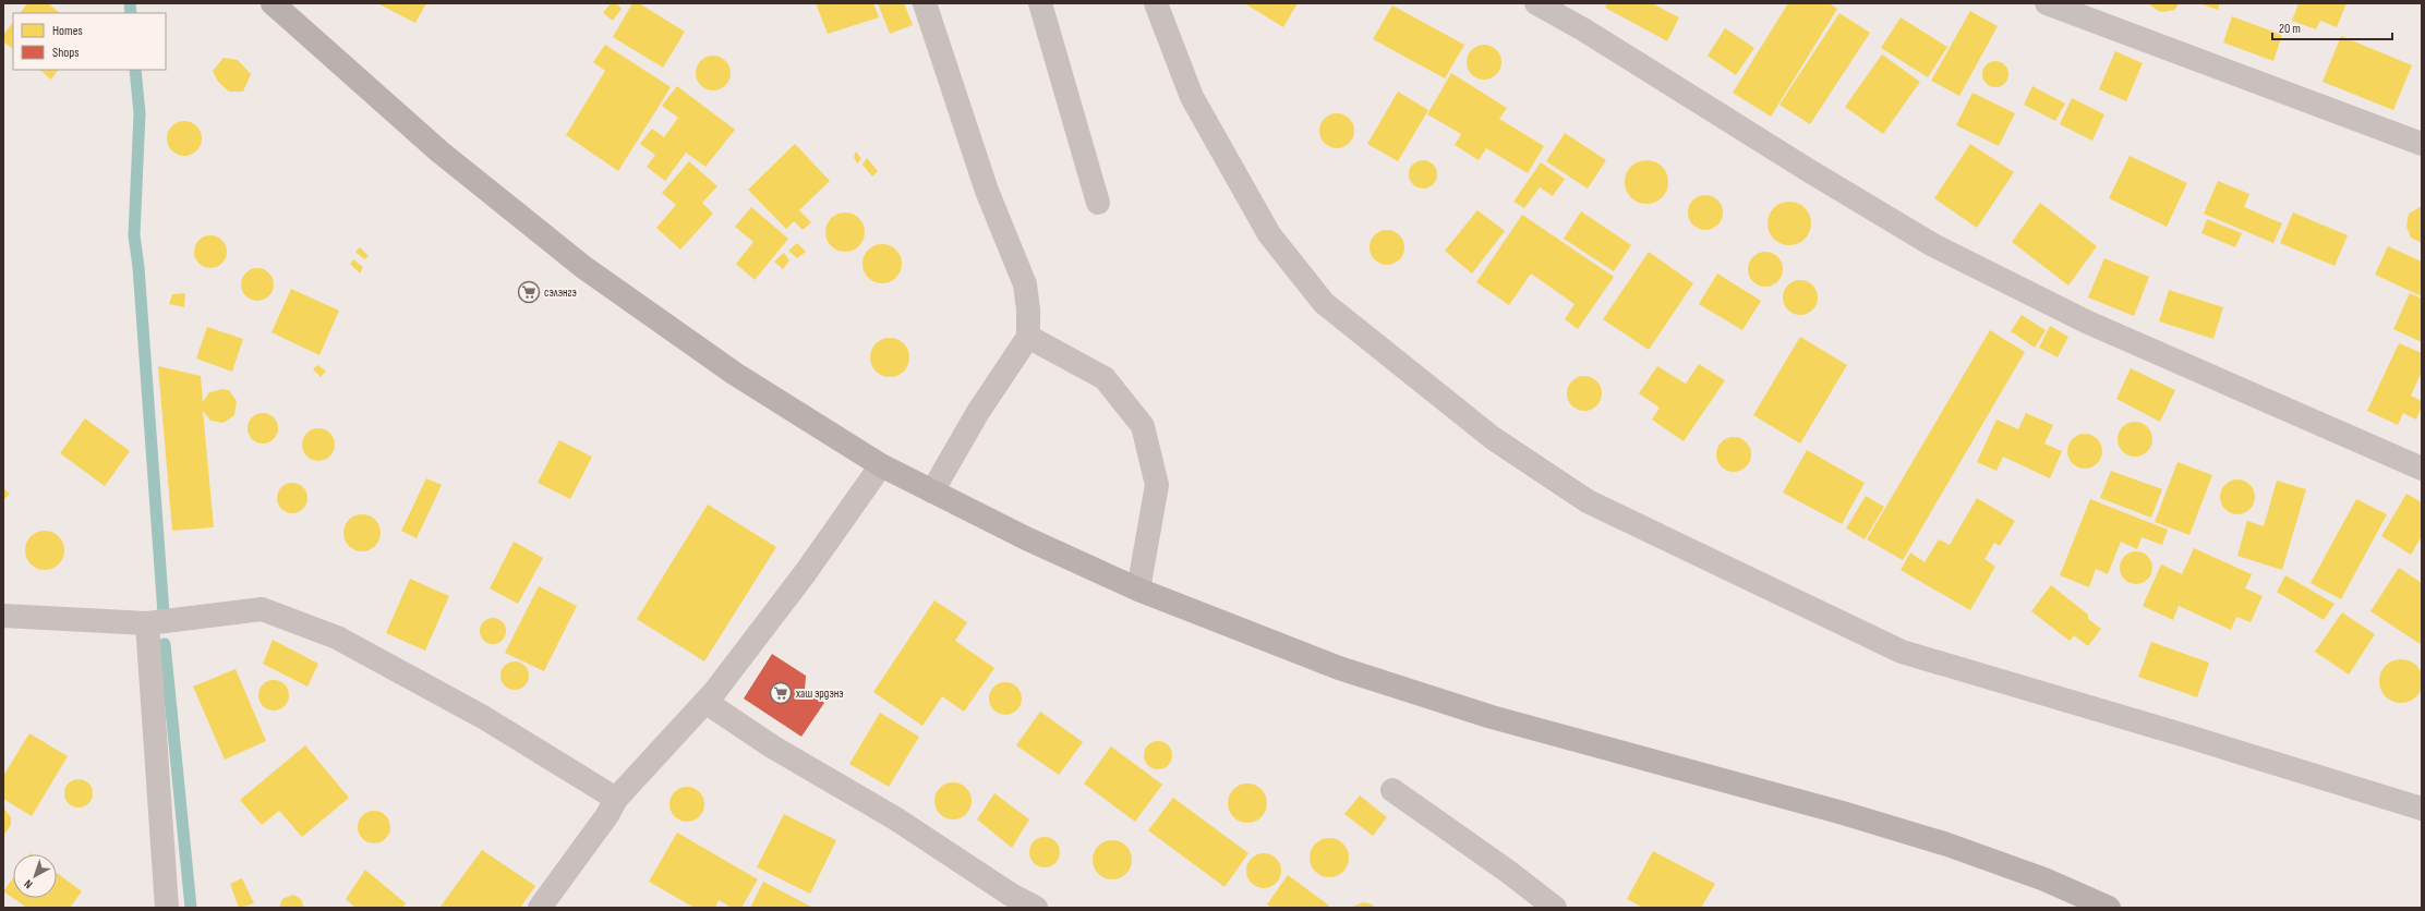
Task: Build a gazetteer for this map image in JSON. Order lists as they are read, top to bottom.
{
  "places": {
    "supermarket": ["сэлэнгэ", "хаш эрдэнэ"]
  },
  "legend": ["Homes", "Shops"],
  "scale_bar": "20 m",
  "north": "bottom left"
}
